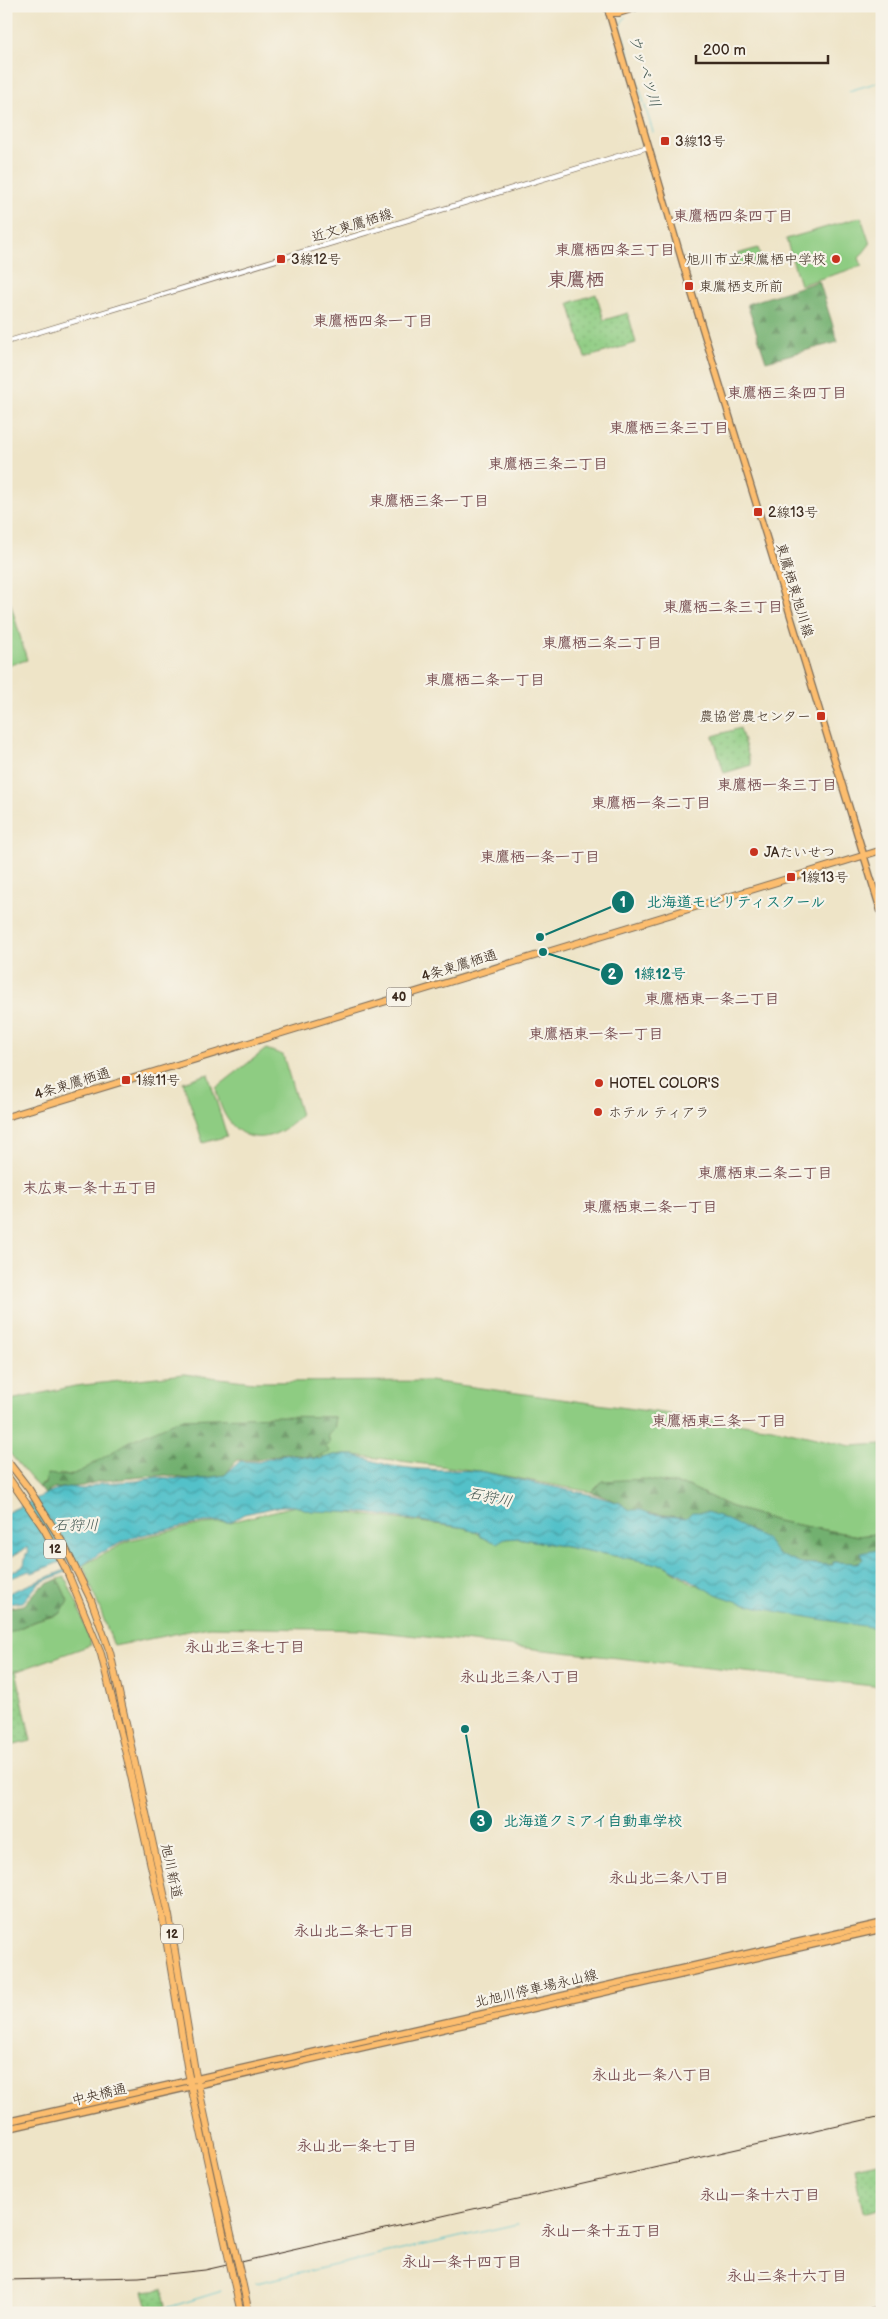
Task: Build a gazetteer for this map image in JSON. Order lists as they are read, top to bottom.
{
  "streets": {
    "highway": [
      "4条東鷹栖通",
      "40",
      "12",
      "旭川新道"
    ],
    "main road": ["東鷹栖東旭川線", "北旭川停車場永山線", "中央橋通"],
    "street": ["近文東鷹栖線"]
  },
  "crossings": [
    ["近文東鷹栖線", "東鷹栖東旭川線"],
    ["東鷹栖東旭川線", "4条東鷹栖通"],
    ["東鷹栖東旭川線", "40"],
    ["4条東鷹栖通", "40"],
    ["旭川新道", "北旭川停車場永山線"],
    ["旭川新道", "中央橋通"],
    ["北旭川停車場永山線", "中央橋通"]
  ],
  "districts": [
    "東鷹栖四条四丁目",
    "東鷹栖四条三丁目",
    "東鷹栖",
    "東鷹栖四条一丁目",
    "東鷹栖三条四丁目",
    "東鷹栖三条三丁目",
    "東鷹栖三条二丁目",
    "東鷹栖三条一丁目",
    "東鷹栖二条三丁目",
    "東鷹栖二条二丁目",
    "東鷹栖二条一丁目",
    "東鷹栖一条三丁目",
    "東鷹栖一条二丁目",
    "東鷹栖一条一丁目",
    "東鷹栖東一条二丁目",
    "東鷹栖東一条一丁目",
    "東鷹栖東二条二丁目",
    "末広東一条十五丁目",
    "東鷹栖東二条一丁目",
    "東鷹栖東三条一丁目",
    "永山北三条七丁目",
    "永山北三条八丁目",
    "永山北二条八丁目",
    "永山北二条七丁目",
    "永山北一条八丁目",
    "永山北一条七丁目",
    "永山一条十六丁目",
    "永山一条十五丁目",
    "永山一条十四丁目",
    "永山二条十六丁目"
  ],
  "water": ["ウッペツ川", "石狩川"],
  "places": {
    "transit": [
      "3線13号",
      "3線12号",
      "東鷹栖支所前",
      "2線13号",
      "農協営農センター",
      "1線13号",
      "1線11号"
    ],
    "other": [
      "旭川市立東鷹栖中学校",
      "JAたいせつ",
      "北海道モビリティスクール",
      "1線12号",
      "HOTEL COLOR'S",
      "ホテル ティアラ",
      "北海道クミアイ自動車学校"
    ]
  },
  "scale_bar": "200 m"
}
